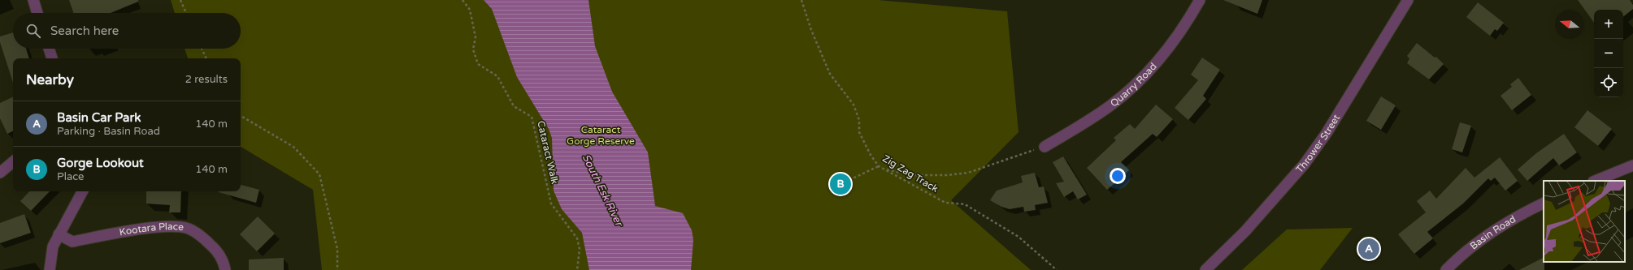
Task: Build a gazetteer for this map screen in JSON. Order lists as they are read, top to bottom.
{
  "streets": {
    "street": [
      "Quarry Road",
      "Thrower Street",
      "Kootara Place",
      "Basin Road"
    ],
    "path": ["Cataract Walk", "Zig Zag Track"]
  },
  "water": ["South Esk River"],
  "parks": ["Cataract Gorge Reserve"],
  "north": "left",
  "page": {
    "map_buttons": ["+", "−"],
    "search": "Search here",
    "heading": ["Nearby", "2 results"],
    "list": [
      {
        "mark": "A",
        "name": "Basin Car Park",
        "note": "Parking · Basin Road",
        "value": "140 m"
      },
      {
        "mark": "B",
        "name": "Gorge Lookout",
        "note": "Place",
        "value": "140 m"
      }
    ],
    "pins": ["B", "A"]
  }
}
